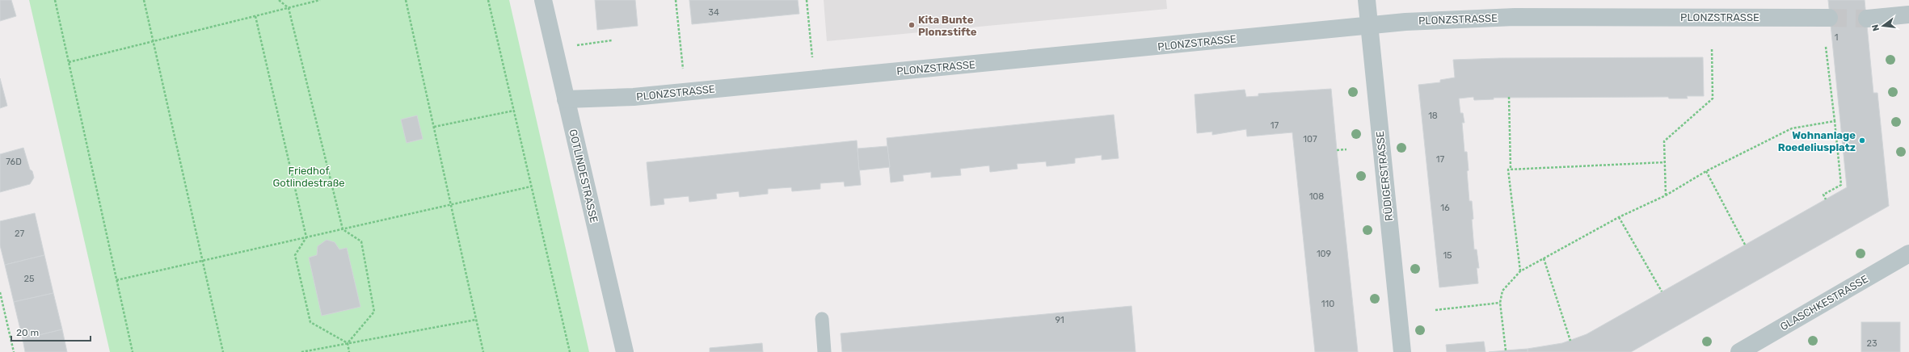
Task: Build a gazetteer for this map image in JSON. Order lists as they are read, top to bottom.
{
  "streets": {
    "street": [
      "PLONZSTRASSE",
      "GOTLINDESTRASSE",
      "RÜDIGERSTRASSE",
      "GLASCHKESTRASSE"
    ]
  },
  "crossings": [
    ["PLONZSTRASSE", "GOTLINDESTRASSE"],
    ["PLONZSTRASSE", "RÜDIGERSTRASSE"]
  ],
  "parks": ["Friedhof Gotlindestraße"],
  "places": ["Kita Bunte Plonzstifte", "Wohnanlage Roedeliusplatz"],
  "house_numbers": [
    "34",
    "1",
    "18",
    "17",
    "107",
    "17",
    "76D",
    "108",
    "16",
    "27",
    "109",
    "15",
    "25",
    "110",
    "91",
    "23"
  ],
  "scale_bar": "20 m",
  "north": "left"
}
